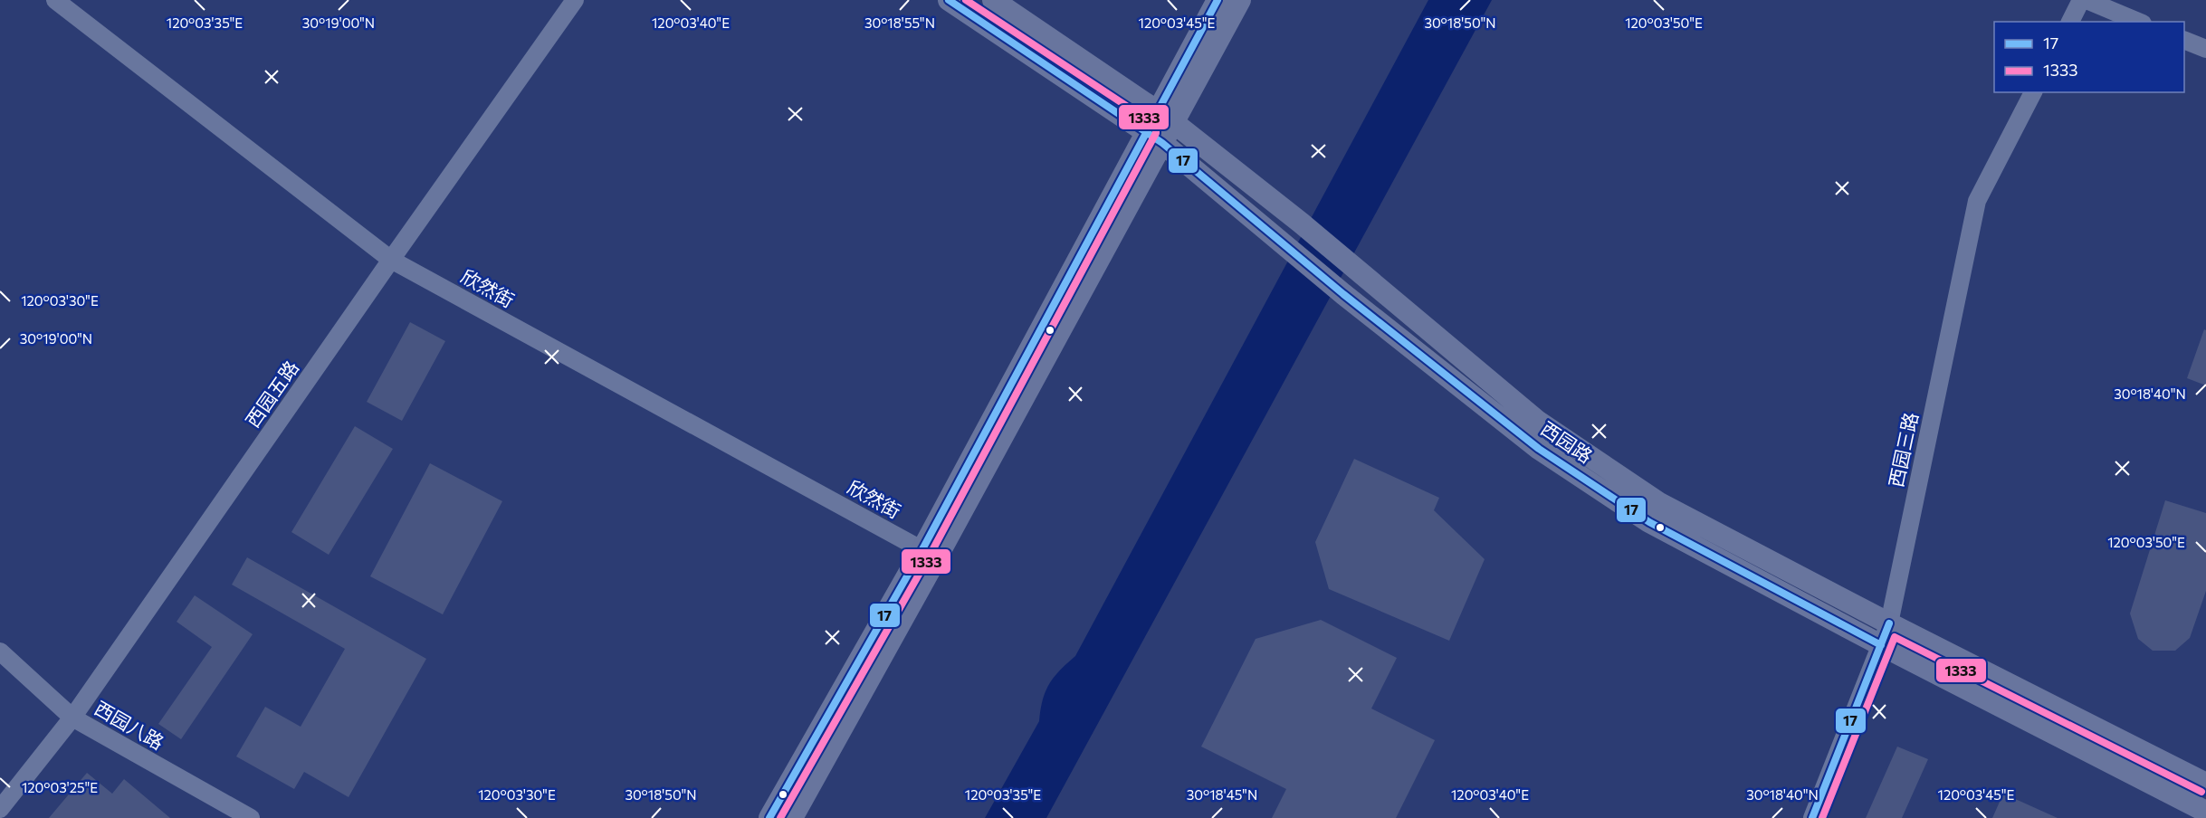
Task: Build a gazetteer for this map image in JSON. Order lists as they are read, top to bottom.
{
  "streets": {
    "main road": ["西园路"],
    "street": [
      "欣然街",
      "西园五路",
      "西园三路",
      "西园八路"
    ]
  },
  "crossings": [
    ["欣然街", "西园五路"],
    ["西园五路", "西园八路"],
    ["西园路", "西园三路"]
  ],
  "lines": ["transit line 17", "transit line 1333"],
  "legend": ["17", "1333"],
  "coordinates": [
    "120°03'35\"E",
    "30°19'00\"N",
    "120°03'40\"E",
    "30°18'55\"N",
    "120°03'45\"E",
    "30°18'50\"N",
    "120°03'50\"E",
    "120°03'30\"E",
    "30°18'40\"N",
    "120°03'25\"E",
    "30°18'45\"N"
  ]
}
